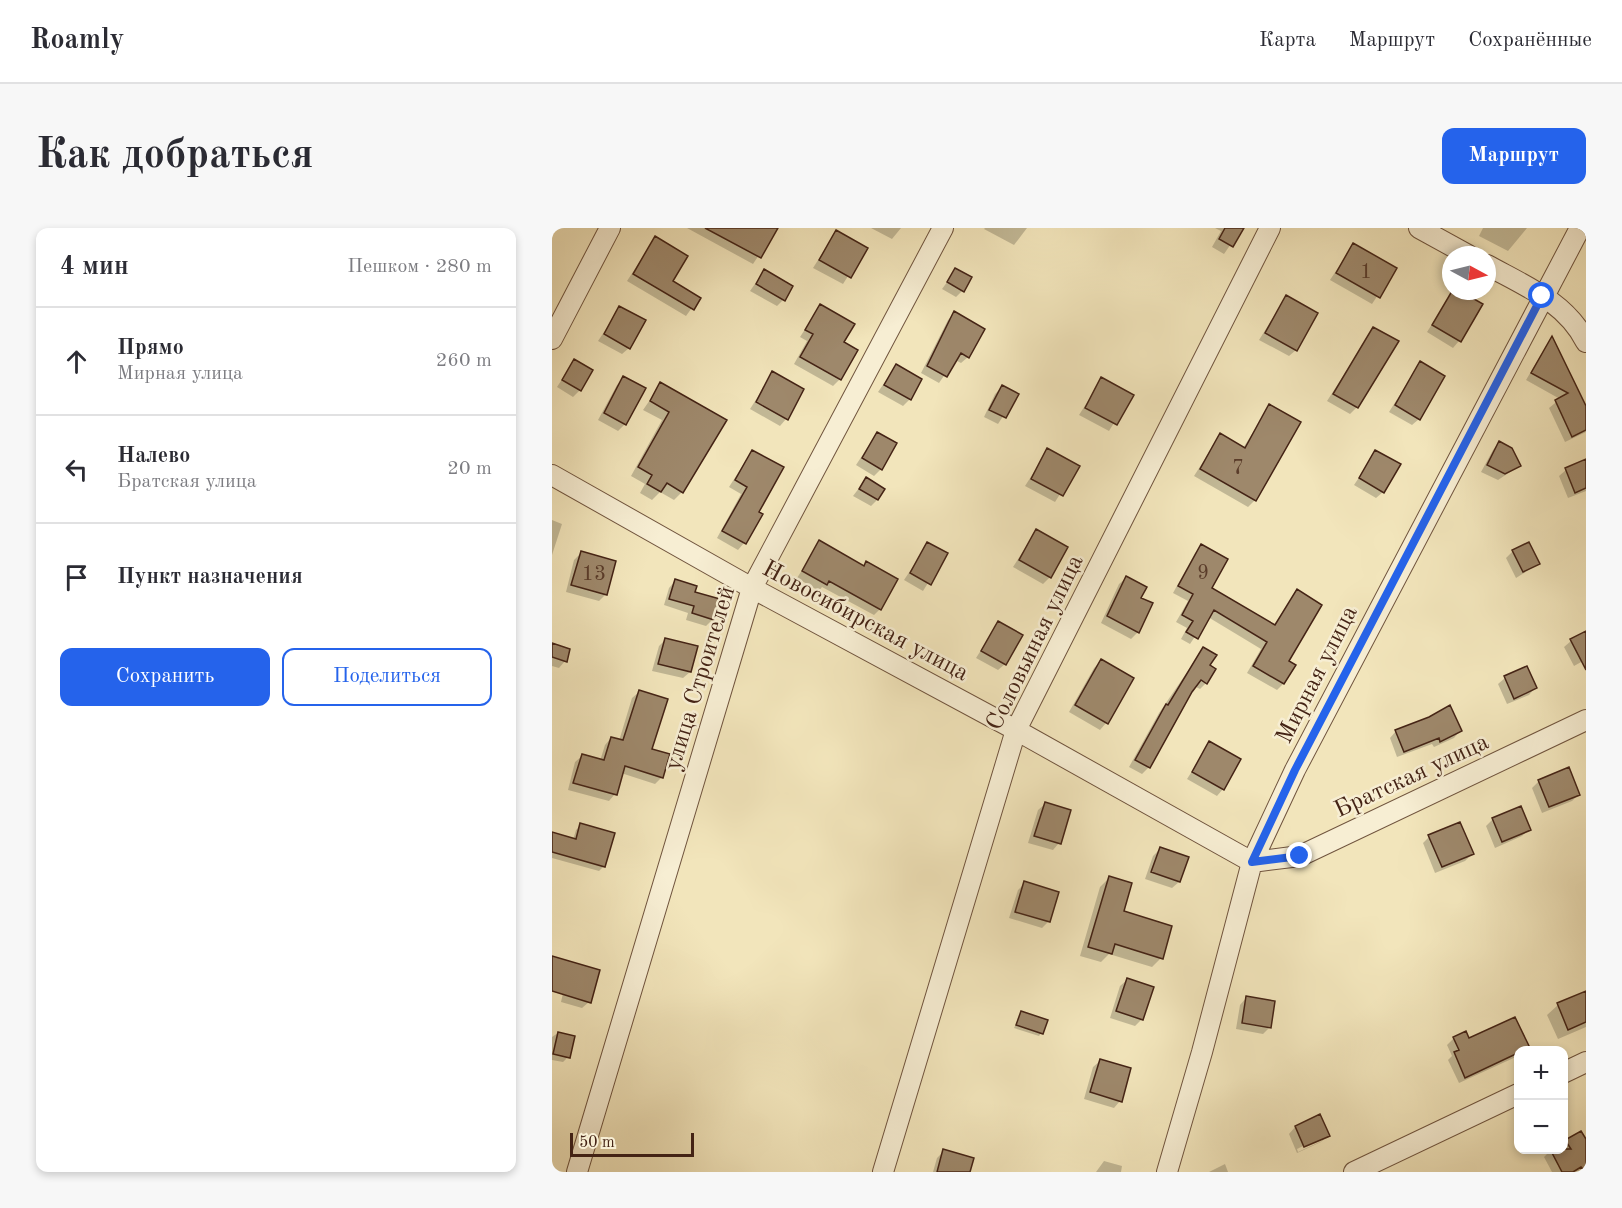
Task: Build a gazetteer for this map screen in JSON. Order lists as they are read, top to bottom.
{
  "streets": {
    "street": [
      "Новосибирская улица",
      "Соловьиная улица",
      "Мирная улица",
      "улица Строителей",
      "Братская улица"
    ]
  },
  "crossings": [
    ["Новосибирская улица", "Соловьиная улица"],
    ["Новосибирская улица", "Мирная улица"],
    ["Новосибирская улица", "улица Строителей"],
    ["Новосибирская улица", "Братская улица"],
    ["Мирная улица", "Братская улица"]
  ],
  "house_numbers": [
    "1",
    "7",
    "9",
    "13"
  ],
  "scale_bar": "50 m",
  "north": "right",
  "page": {
    "header": "Roamly",
    "nav": ["Карта", "Маршрут", "Сохранённые"],
    "buttons": [
      "Маршрут",
      ["Сохранить", "Поделиться"]
    ],
    "title": "Как добраться",
    "heading": ["4 мин", "Пешком · 280 m"],
    "list": [
      ["Прямо", "Мирная улица", "260 m"],
      ["Налево", "Братская улица", "20 m"],
      "Пункт назначения"
    ],
    "map_buttons": ["+", "−"],
    "scale": "50 m"
  }
}
